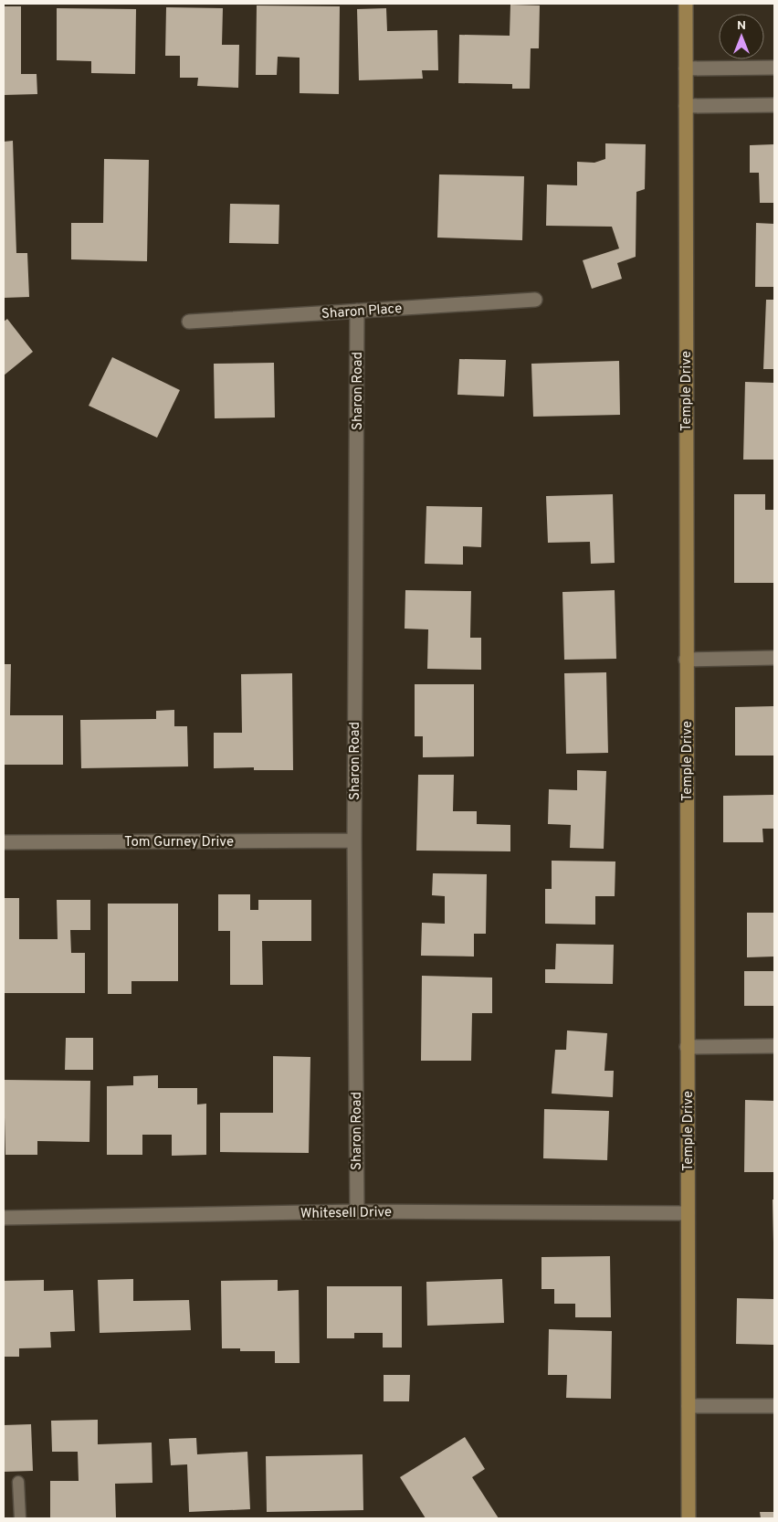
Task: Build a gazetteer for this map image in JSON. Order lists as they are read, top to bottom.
{
  "streets": {
    "street": [
      "Sharon Place",
      "Sharon Road",
      "Temple Drive",
      "Tom Gurney Drive",
      "Whitesell Drive"
    ]
  },
  "crossings": [
    ["Sharon Place", "Sharon Road"],
    ["Sharon Road", "Tom Gurney Drive"],
    ["Sharon Road", "Whitesell Drive"],
    ["Temple Drive", "Whitesell Drive"]
  ],
  "north": "top"
}
